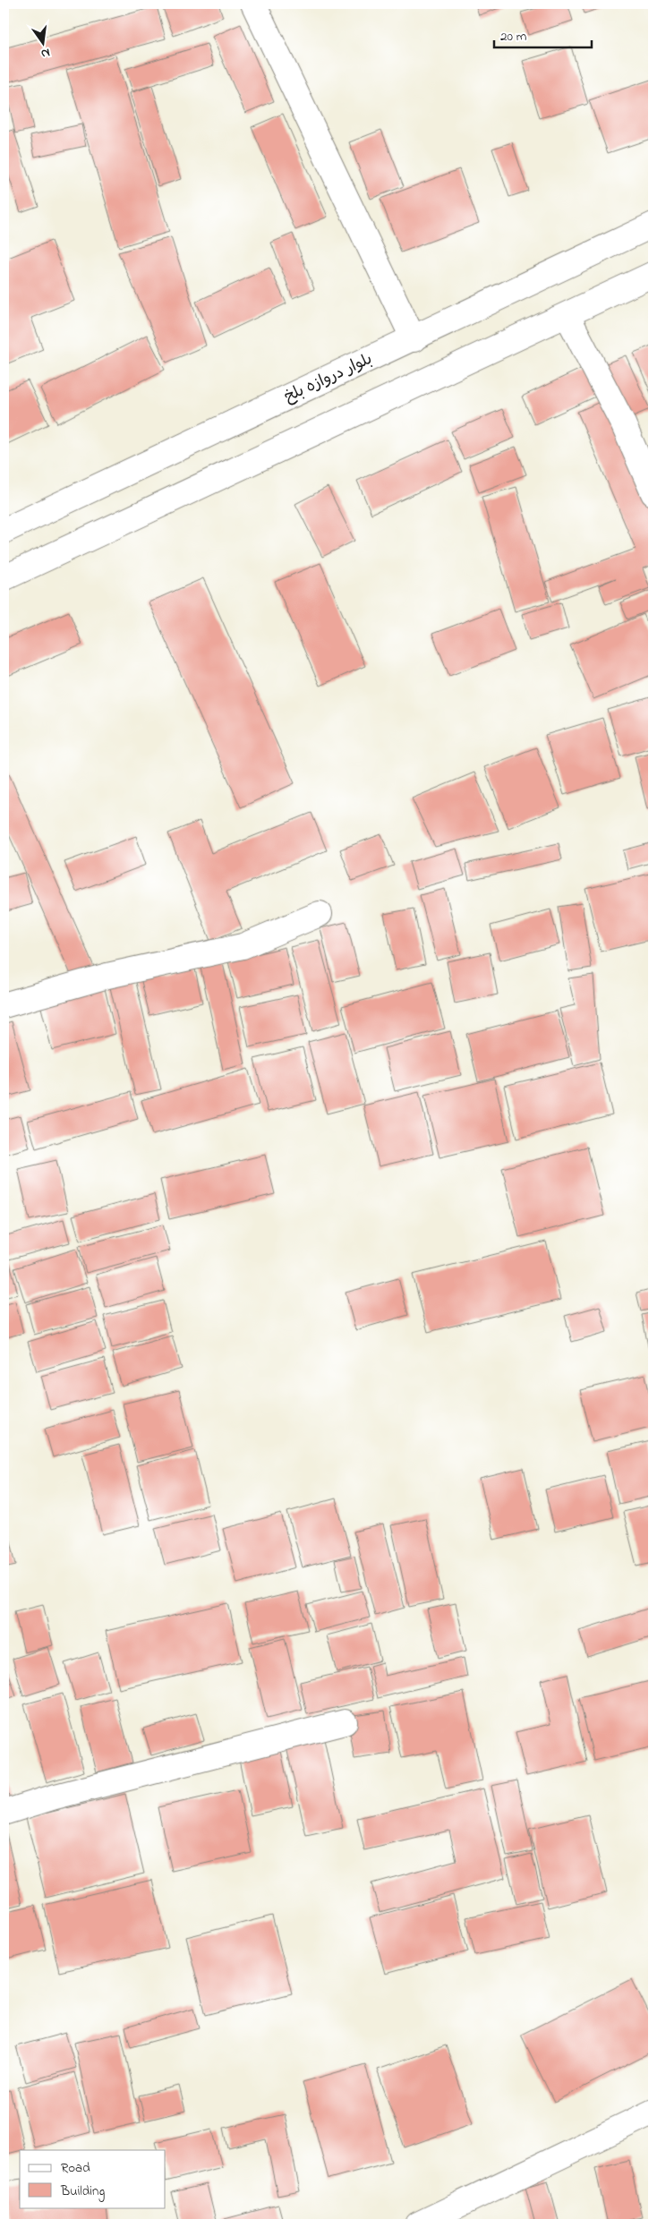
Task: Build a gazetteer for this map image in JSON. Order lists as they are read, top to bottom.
{
  "streets": {
    "street": ["بلوار دروازه بلخ"]
  },
  "legend": ["Road", "Building"],
  "scale_bar": "20 m",
  "north": "bottom"
}
